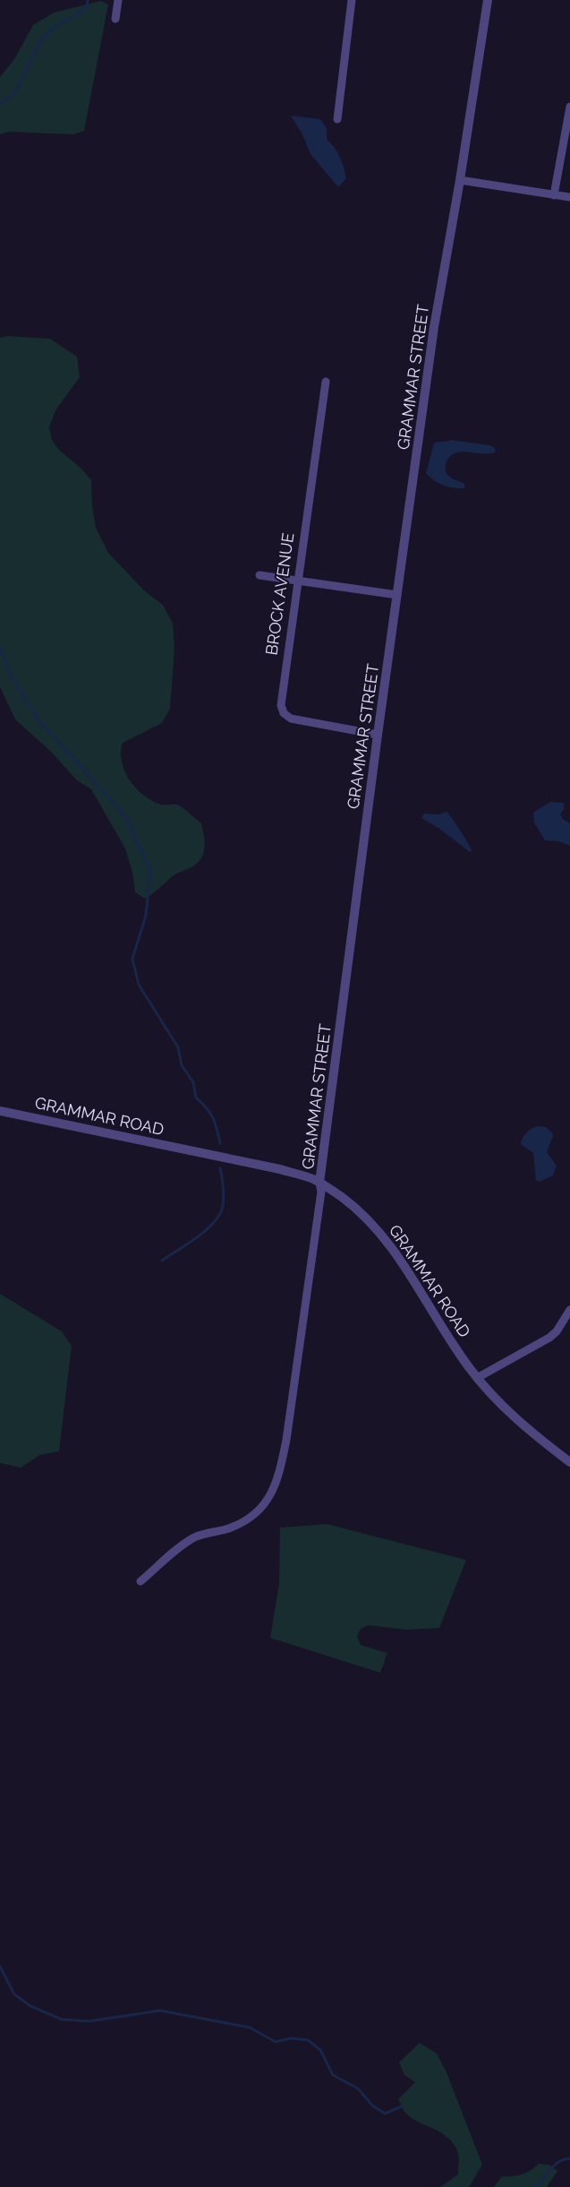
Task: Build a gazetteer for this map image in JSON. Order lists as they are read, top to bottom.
{
  "streets": {
    "street": ["GRAMMAR STREET", "BROCK AVENUE", "GRAMMAR ROAD"]
  },
  "crossings": [
    ["GRAMMAR STREET", "BROCK AVENUE"],
    ["GRAMMAR STREET", "GRAMMAR ROAD"]
  ]
}
